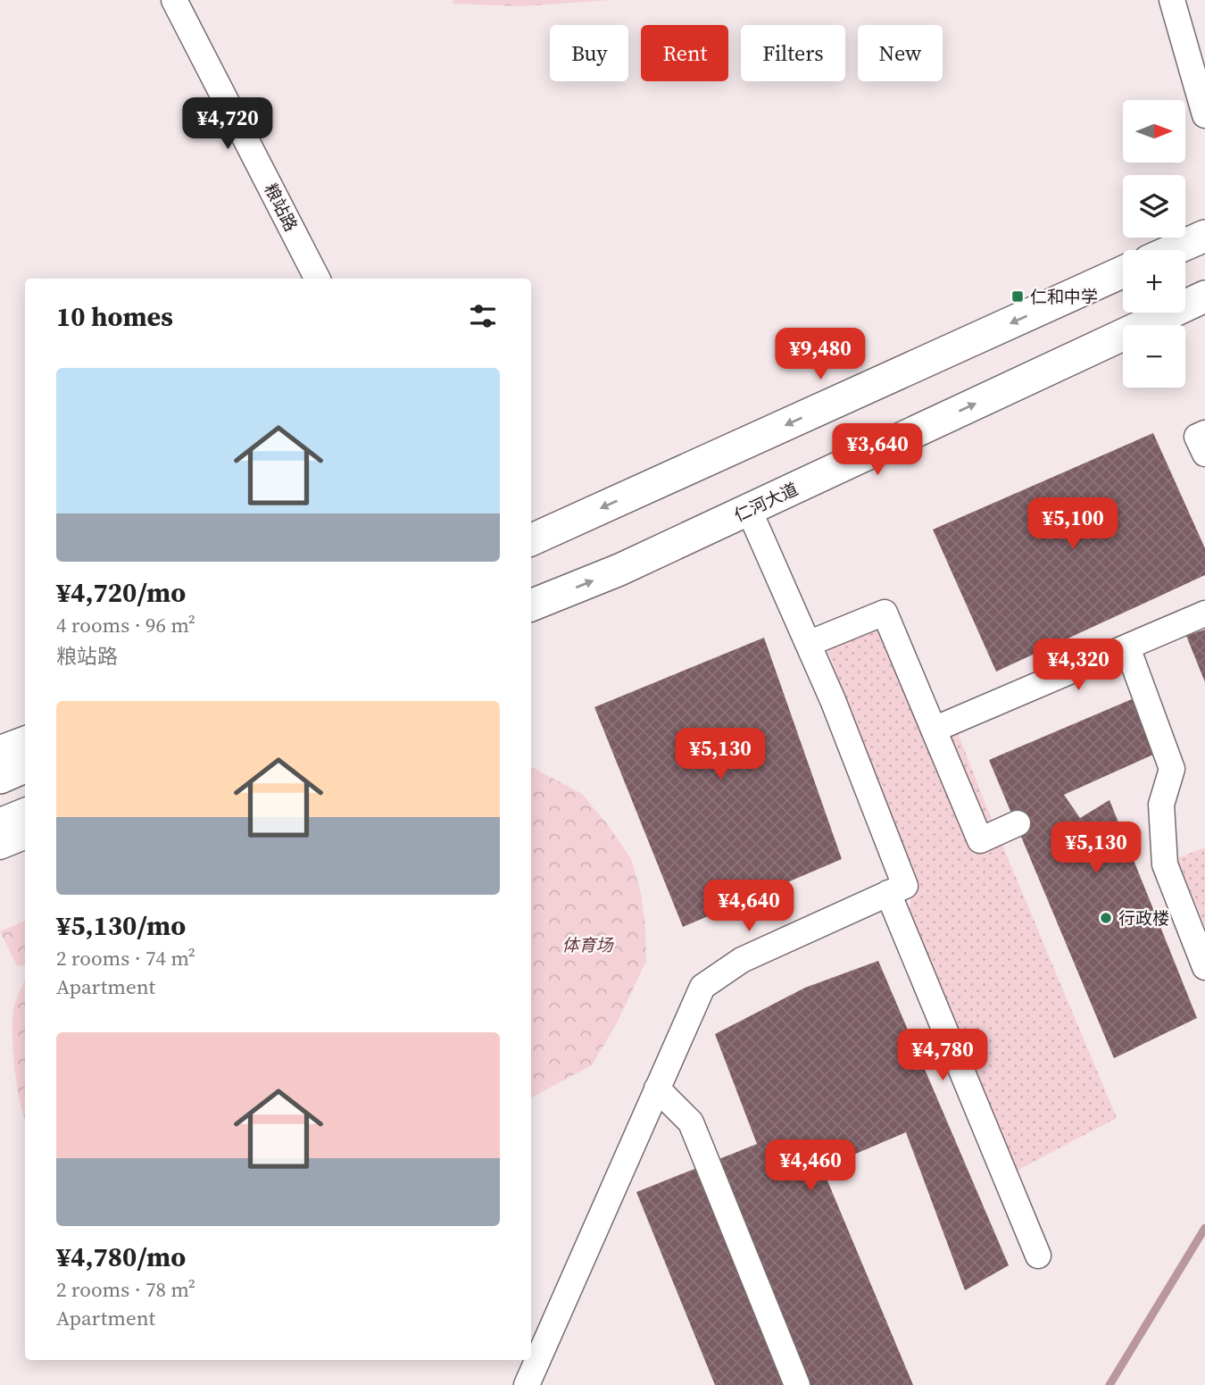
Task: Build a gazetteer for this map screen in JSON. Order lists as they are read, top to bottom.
{
  "streets": {
    "main road": ["仁河大道"],
    "street": ["粮站路"]
  },
  "parks": ["体育场"],
  "places": {
    "transit": ["仁和中学"],
    "other": ["行政楼"]
  },
  "north": "right",
  "page": {
    "chip": [
      "Buy",
      "Rent",
      "Filters",
      "New"
    ],
    "price": [
      "¥4,720",
      "¥9,480",
      "¥3,640",
      "¥5,100",
      "¥4,320",
      "¥5,130",
      "¥5,130",
      "¥4,640",
      "¥4,780",
      "¥4,460"
    ],
    "map_buttons": ["+", "−"],
    "heading": "10 homes",
    "list": [
      {
        "name": "¥4,720/mo",
        "note": "4 rooms · 96 m² · 粮站路"
      },
      {
        "name": "¥5,130/mo",
        "note": "2 rooms · 74 m² · Apartment"
      },
      {
        "name": "¥4,780/mo",
        "note": "2 rooms · 78 m² · Apartment"
      }
    ]
  }
}
